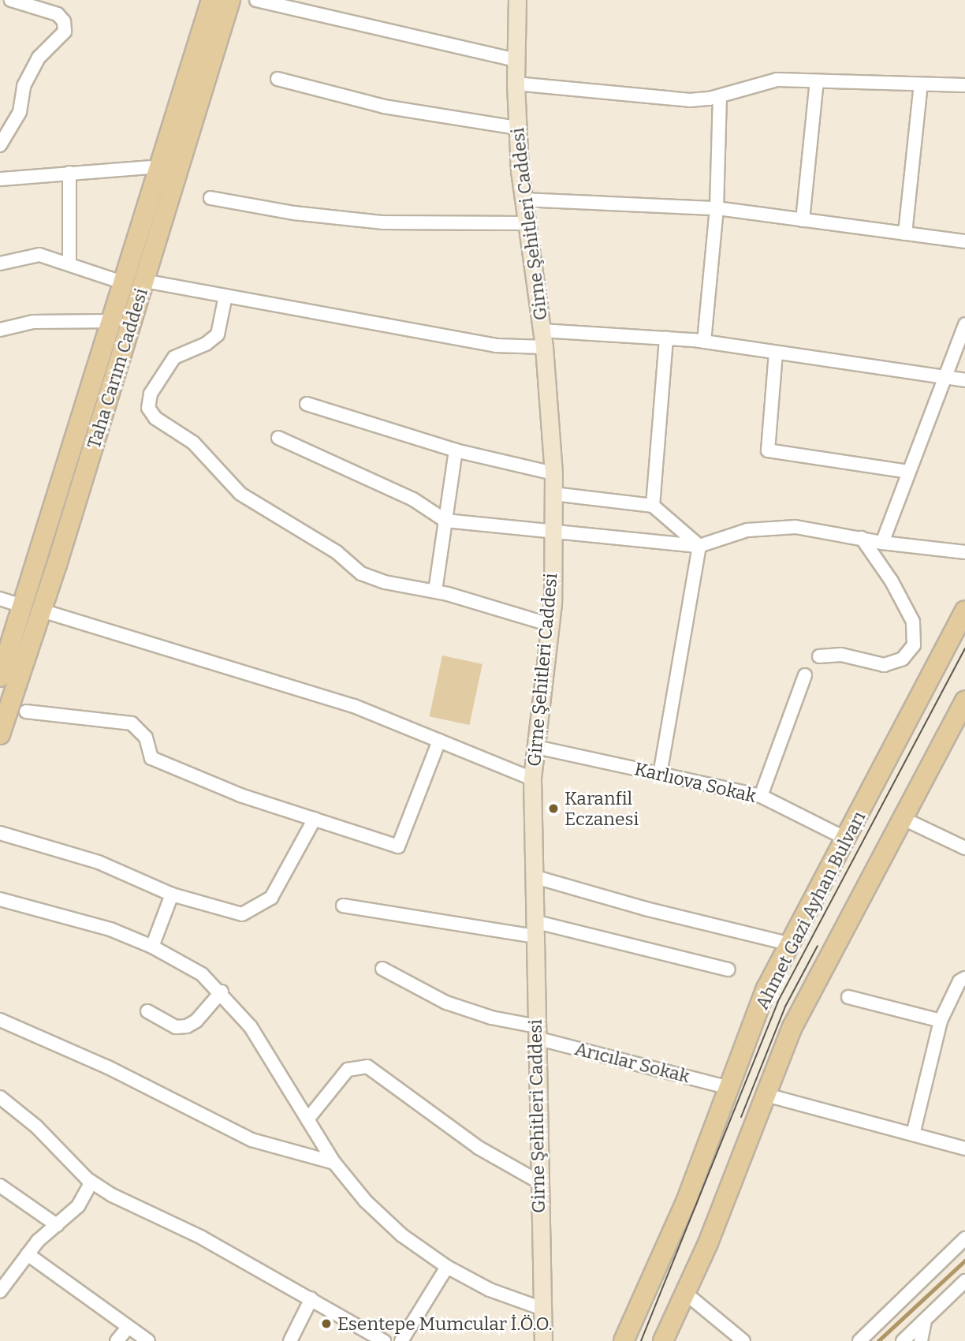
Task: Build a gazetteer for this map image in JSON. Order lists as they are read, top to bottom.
{
  "streets": {
    "main road": ["Taha Carım Caddesi", "Ahmet Gazi Ayhan Bulvarı"],
    "street": ["Girne Şehitleri Caddesi", "Karlıova Sokak", "Arıcılar Sokak"]
  },
  "crossings": [
    ["Girne Şehitleri Caddesi", "Karlıova Sokak"],
    ["Girne Şehitleri Caddesi", "Arıcılar Sokak"],
    ["Karlıova Sokak", "Ahmet Gazi Ayhan Bulvarı"],
    ["Ahmet Gazi Ayhan Bulvarı", "Arıcılar Sokak"]
  ],
  "places": ["Karanfil Eczanesi", "Esentepe Mumcular İ.Ö.O."]
}
